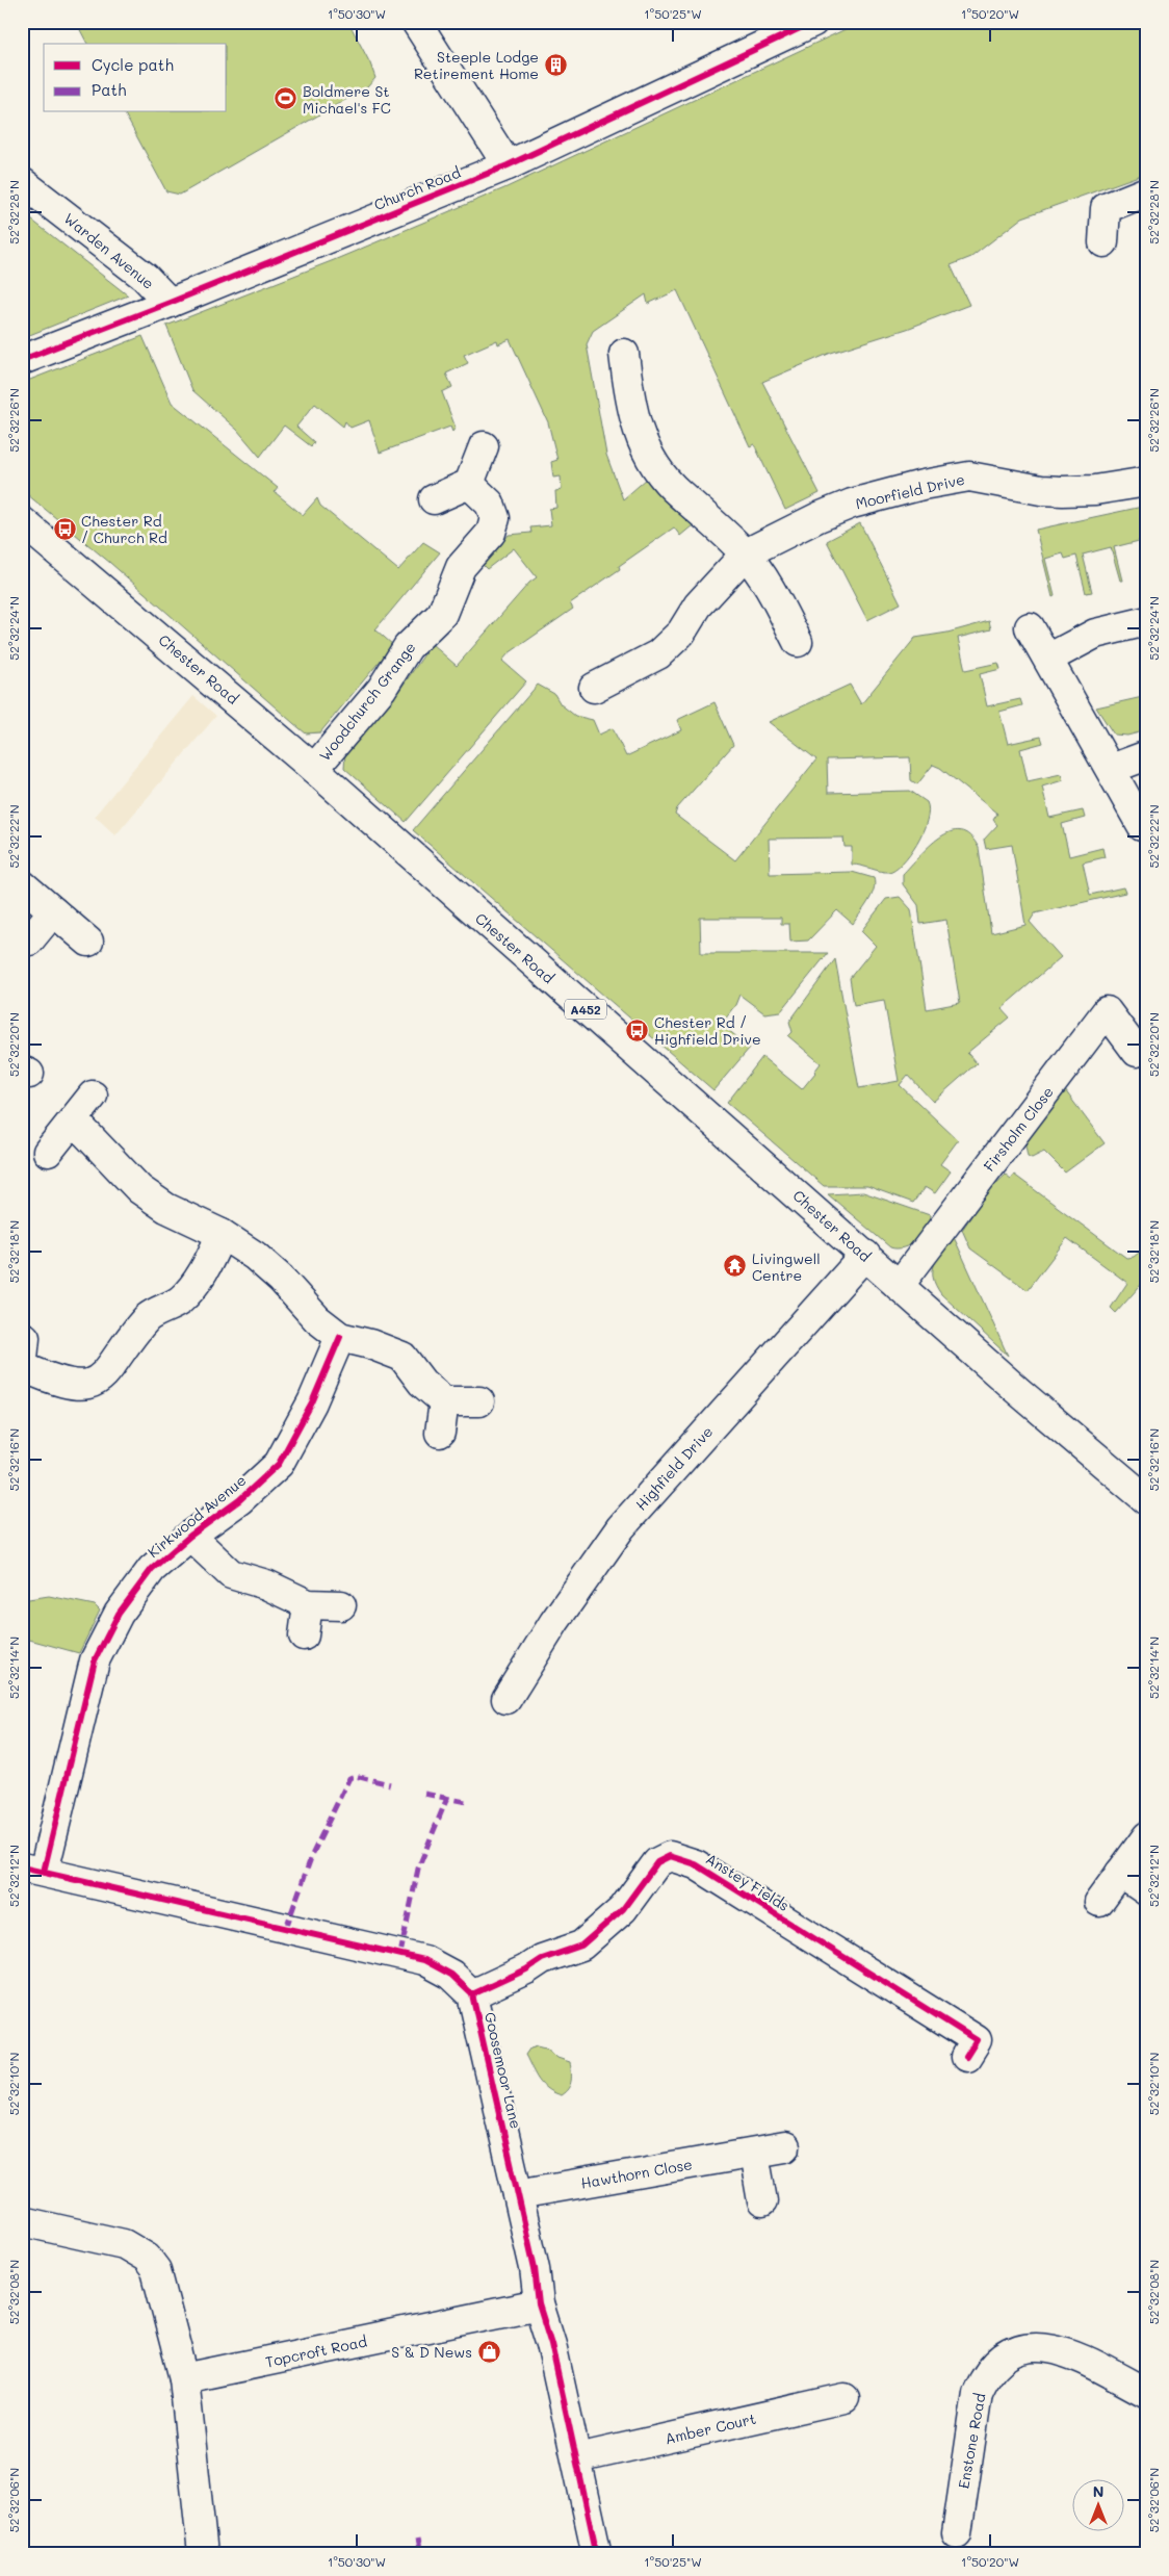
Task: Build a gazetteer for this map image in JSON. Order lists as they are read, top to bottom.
{
  "streets": {
    "main road": [
      "Church Road",
      "Warden Avenue",
      "Moorfield Drive",
      "Chester Road",
      "Woodchurch Grange",
      "A452",
      "Firsholm Close",
      "Highfield Drive",
      "Kirkwood Avenue",
      "Anstey Fields",
      "Goosemoor Lane",
      "Hawthorn Close",
      "Topcroft Road",
      "Amber Court",
      "Enstone Road"
    ]
  },
  "crossings": [
    ["Church Road", "Warden Avenue"],
    ["Chester Road", "Woodchurch Grange"],
    ["Chester Road", "Firsholm Close"],
    ["Chester Road", "Highfield Drive"],
    ["Anstey Fields", "Goosemoor Lane"],
    ["Goosemoor Lane", "Hawthorn Close"],
    ["Goosemoor Lane", "Topcroft Road"],
    ["Goosemoor Lane", "Amber Court"]
  ],
  "places": {
    "building": ["Steeple Lodge Retirement Home"],
    "sports": ["Boldmere St Michael's FC"],
    "bus stop": ["Chester Rd / Church Rd", "Chester Rd / Highfield Drive"],
    "temple": ["Livingwell Centre"],
    "shop": ["S & D News"]
  },
  "legend": ["Cycle path", "Path"],
  "north": "top",
  "coordinates": [
    "1°50'30\"W",
    "1°50'25\"W",
    "1°50'20\"W",
    "52°32'28\"N",
    "52°32'26\"N",
    "52°32'24\"N",
    "52°32'22\"N",
    "52°32'20\"N",
    "52°32'18\"N",
    "52°32'16\"N",
    "52°32'14\"N",
    "52°32'12\"N",
    "52°32'10\"N",
    "52°32'08\"N",
    "52°32'06\"N"
  ]
}
